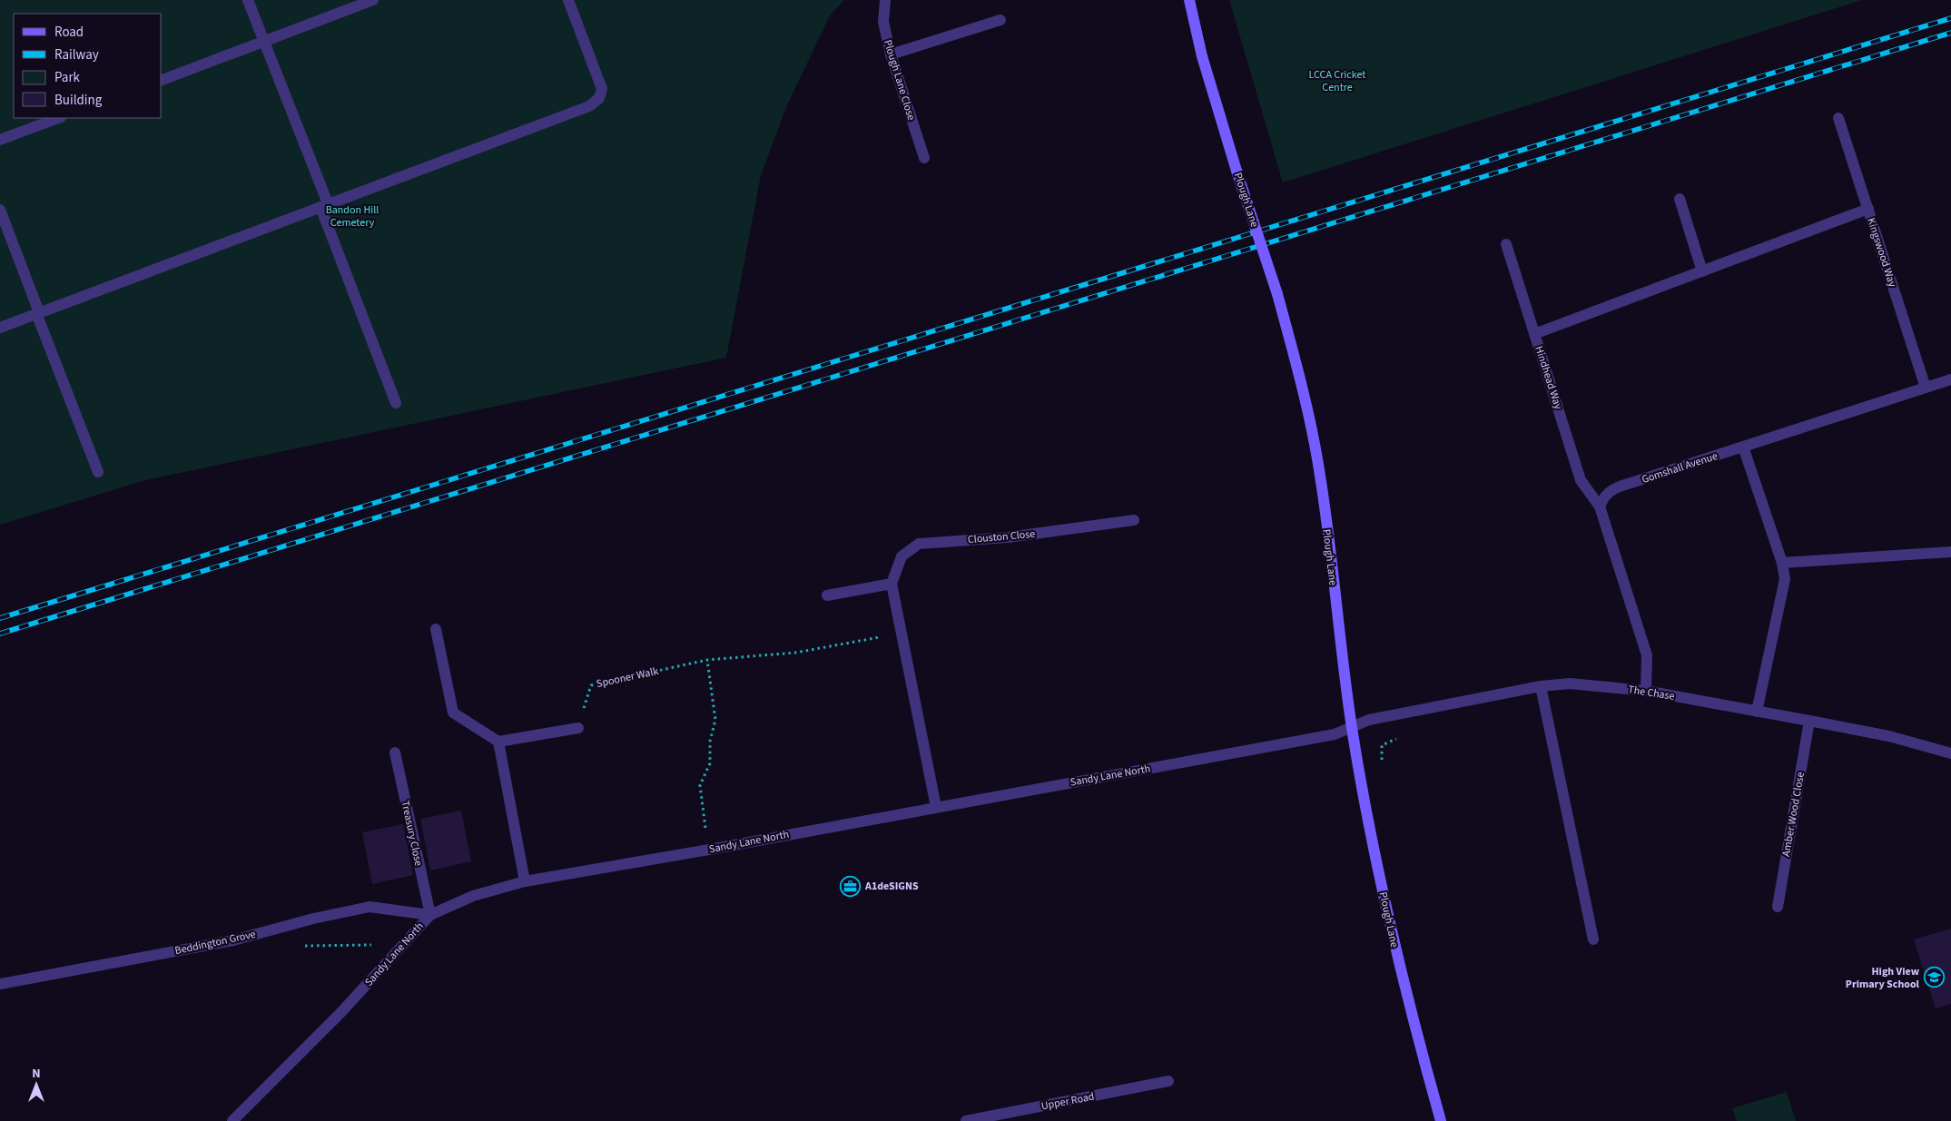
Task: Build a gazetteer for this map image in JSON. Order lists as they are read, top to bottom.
{
  "streets": {
    "main road": ["Plough Lane"],
    "street": [
      "Plough Lane Close",
      "Kingswood Way",
      "Hindhead Way",
      "Gomshall Avenue",
      "Clouston Close",
      "The Chase",
      "Sandy Lane North",
      "Amber Wood Close",
      "Treasury Close",
      "Beddington Grove",
      "Upper Road"
    ],
    "path": ["Spooner Walk"]
  },
  "crossings": [
    ["Plough Lane", "The Chase"],
    ["Plough Lane", "Sandy Lane North"],
    ["Kingswood Way", "Gomshall Avenue"],
    ["Hindhead Way", "Gomshall Avenue"],
    ["The Chase", "Sandy Lane North"],
    ["The Chase", "Amber Wood Close"],
    ["Sandy Lane North", "Treasury Close"],
    ["Sandy Lane North", "Beddington Grove"],
    ["Treasury Close", "Beddington Grove"]
  ],
  "parks": ["LCCA Cricket Centre", "Bandon Hill Cemetery"],
  "places": {
    "office": ["A1deSIGNS"],
    "school or university": ["High View Primary School"]
  },
  "legend": [
    "Road",
    "Railway",
    "Park",
    "Building"
  ],
  "north": "top"
}
